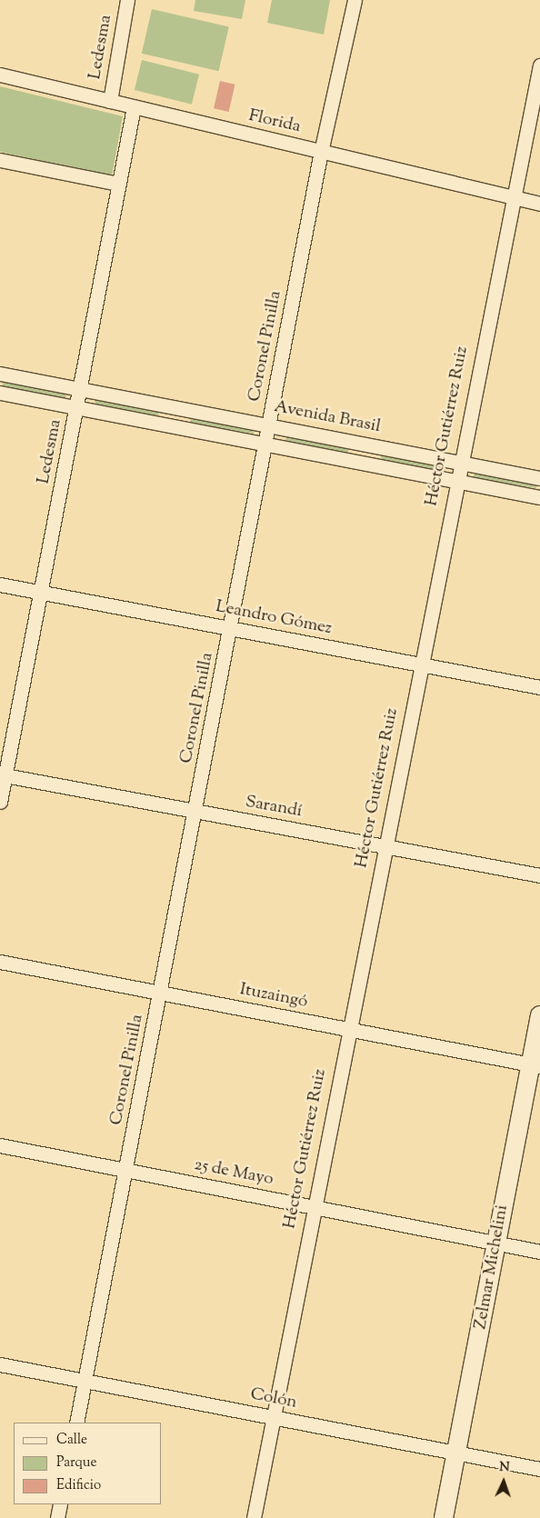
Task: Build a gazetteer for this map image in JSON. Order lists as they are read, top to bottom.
{
  "streets": {
    "street": [
      "Ledesma",
      "Florida",
      "Coronel Pinilla",
      "Avenida Brasil",
      "Héctor Gutiérrez Ruiz",
      "Leandro Gómez",
      "Sarandí",
      "Ituzaingó",
      "25 de Mayo",
      "Zelmar Michelini",
      "Colón"
    ]
  },
  "crossings": [
    ["Ledesma", "Florida"],
    ["Ledesma", "Avenida Brasil"],
    ["Ledesma", "Leandro Gómez"],
    ["Ledesma", "Sarandí"],
    ["Florida", "Coronel Pinilla"],
    ["Florida", "Héctor Gutiérrez Ruiz"],
    ["Coronel Pinilla", "Avenida Brasil"],
    ["Coronel Pinilla", "Leandro Gómez"],
    ["Coronel Pinilla", "Sarandí"],
    ["Coronel Pinilla", "Ituzaingó"],
    ["Coronel Pinilla", "25 de Mayo"],
    ["Coronel Pinilla", "Colón"],
    ["Avenida Brasil", "Héctor Gutiérrez Ruiz"],
    ["Héctor Gutiérrez Ruiz", "Leandro Gómez"],
    ["Héctor Gutiérrez Ruiz", "Sarandí"],
    ["Héctor Gutiérrez Ruiz", "Ituzaingó"],
    ["Héctor Gutiérrez Ruiz", "25 de Mayo"],
    ["Héctor Gutiérrez Ruiz", "Colón"],
    ["Ituzaingó", "Zelmar Michelini"],
    ["25 de Mayo", "Zelmar Michelini"],
    ["Zelmar Michelini", "Colón"]
  ],
  "legend": ["Calle", "Parque", "Edificio"],
  "north": "top"
}
